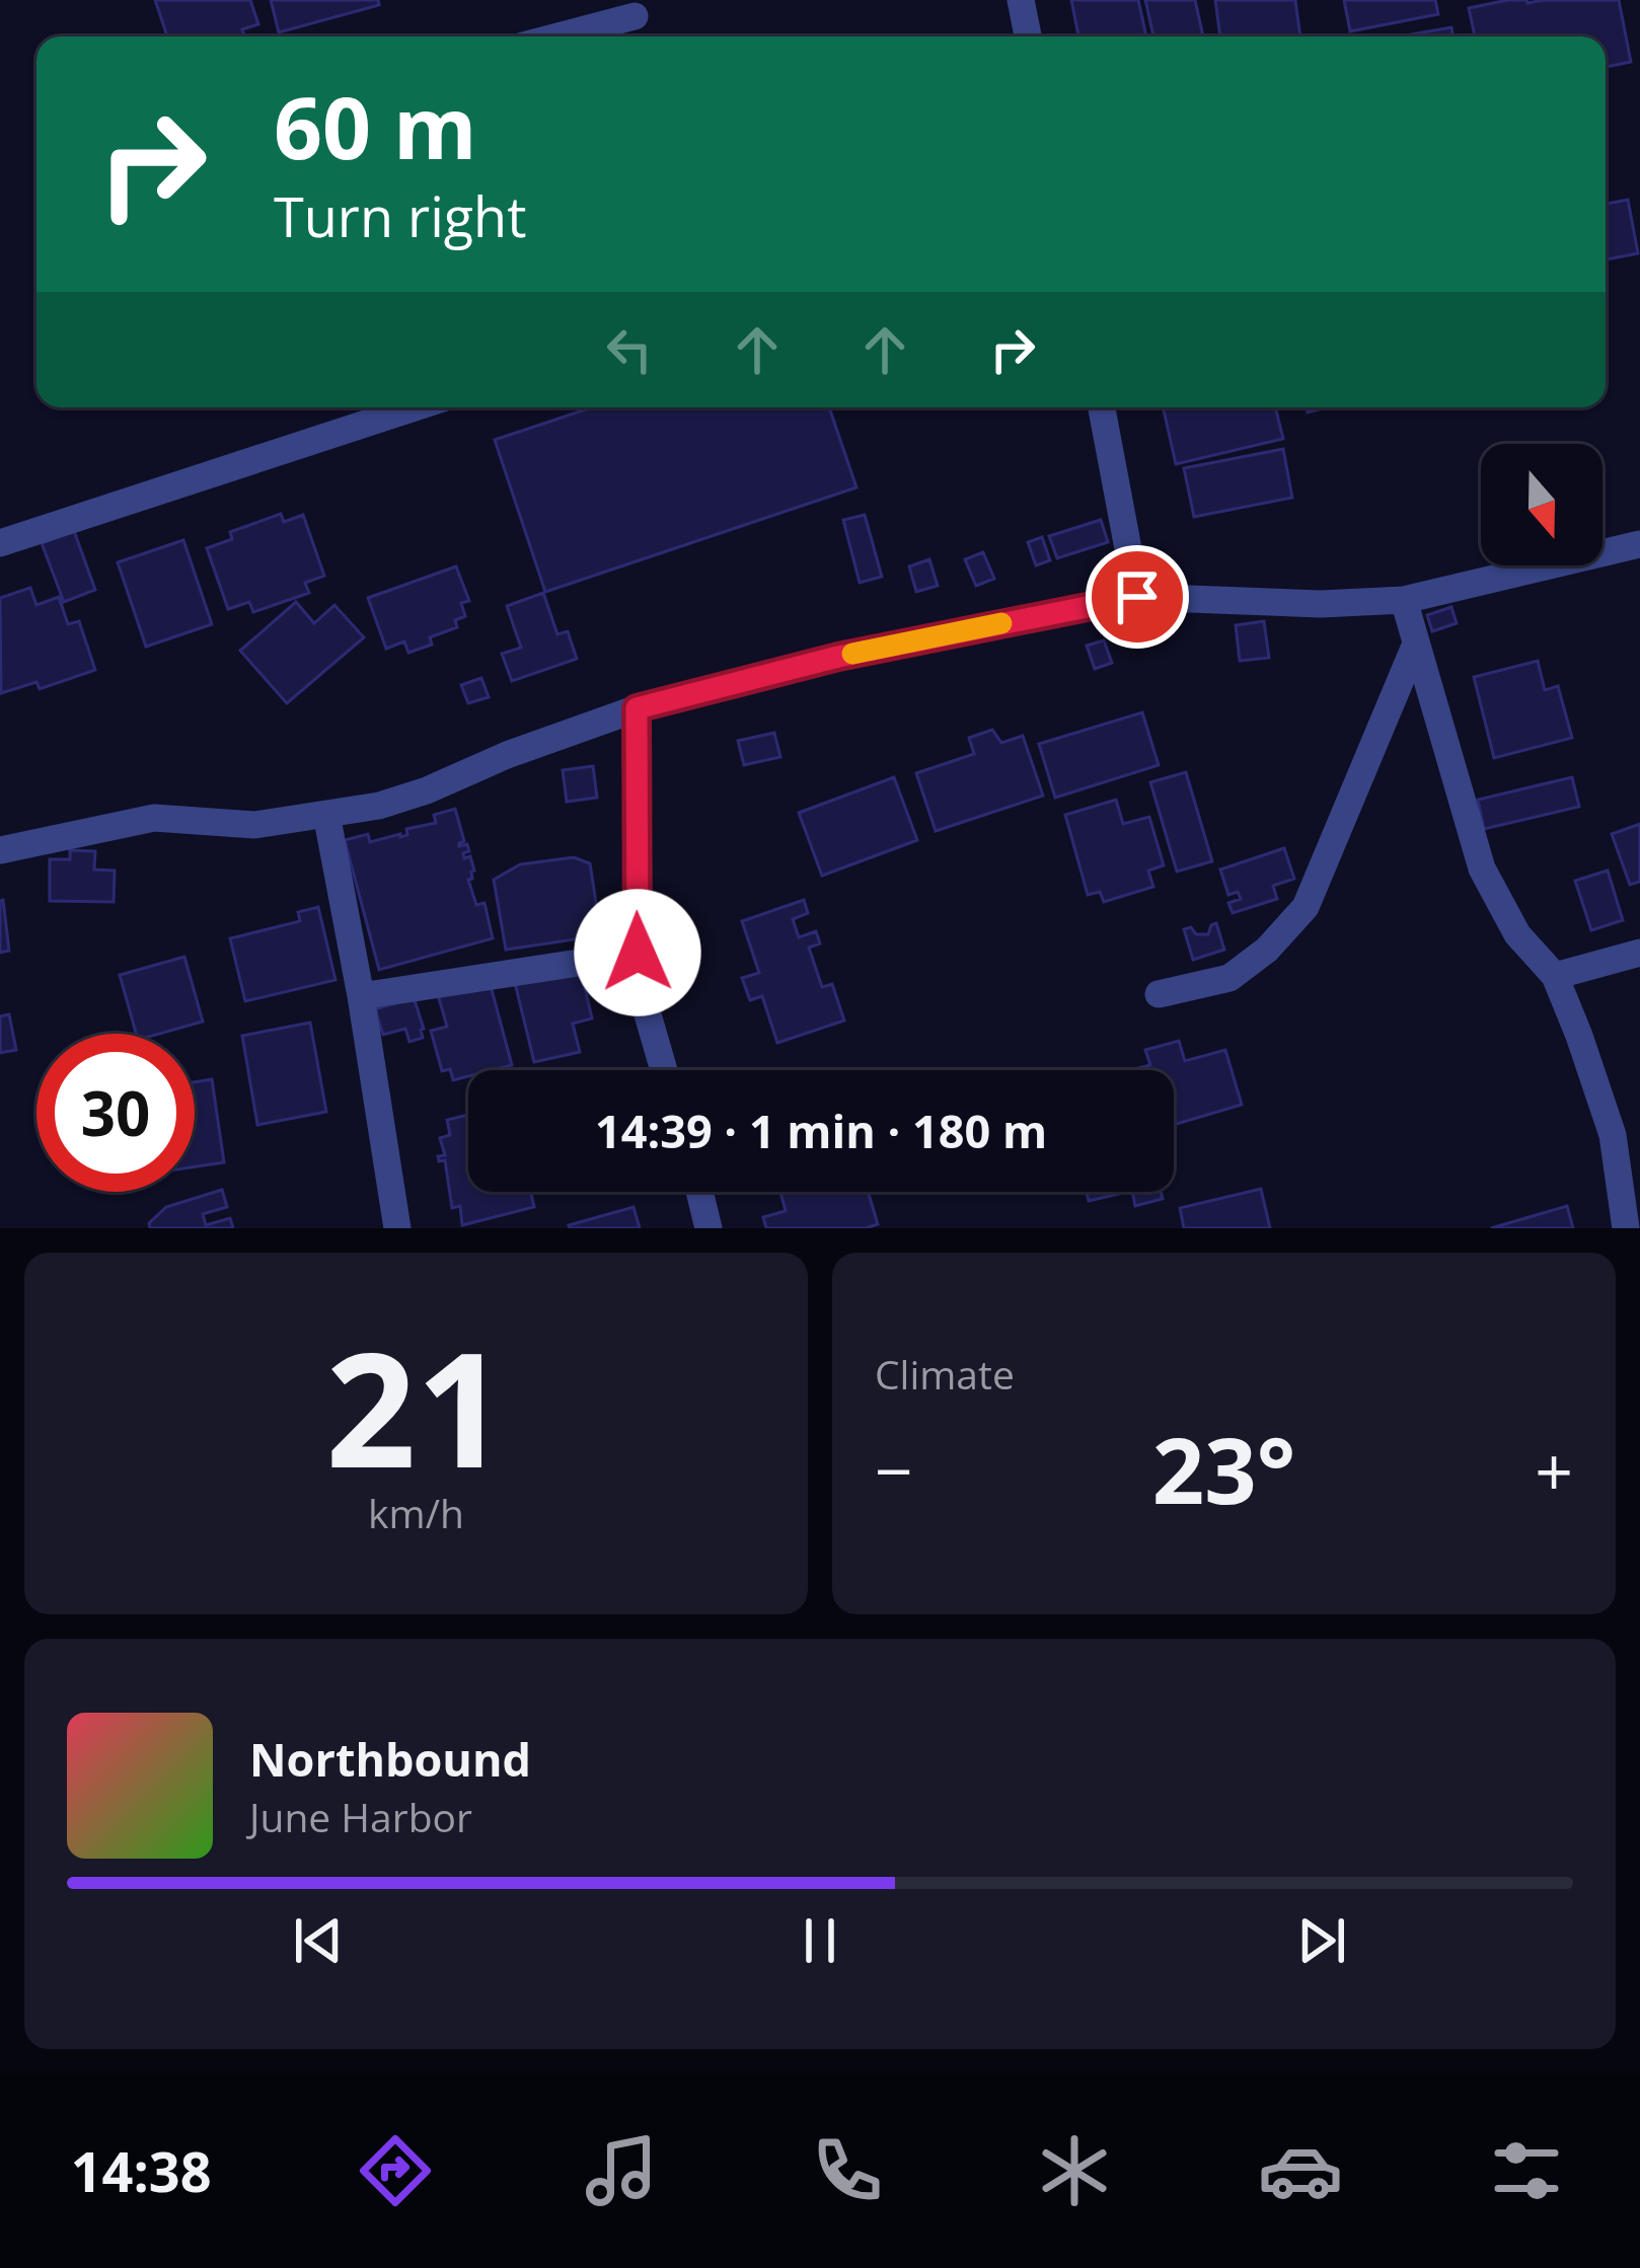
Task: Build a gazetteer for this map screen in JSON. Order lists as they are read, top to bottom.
{
  "north": "bottom",
  "page": {
    "turn": ["60 m", "Turn right"],
    "limit": "30",
    "trip": "14:39 · 1 min · 180 m",
    "tile": [
      ["21", "km/h"],
      "Climate"
    ],
    "heat": ["−", "23°", "+"],
    "song": ["Northbound", "June Harbor"],
    "tabs": "14:38"
  }
}
